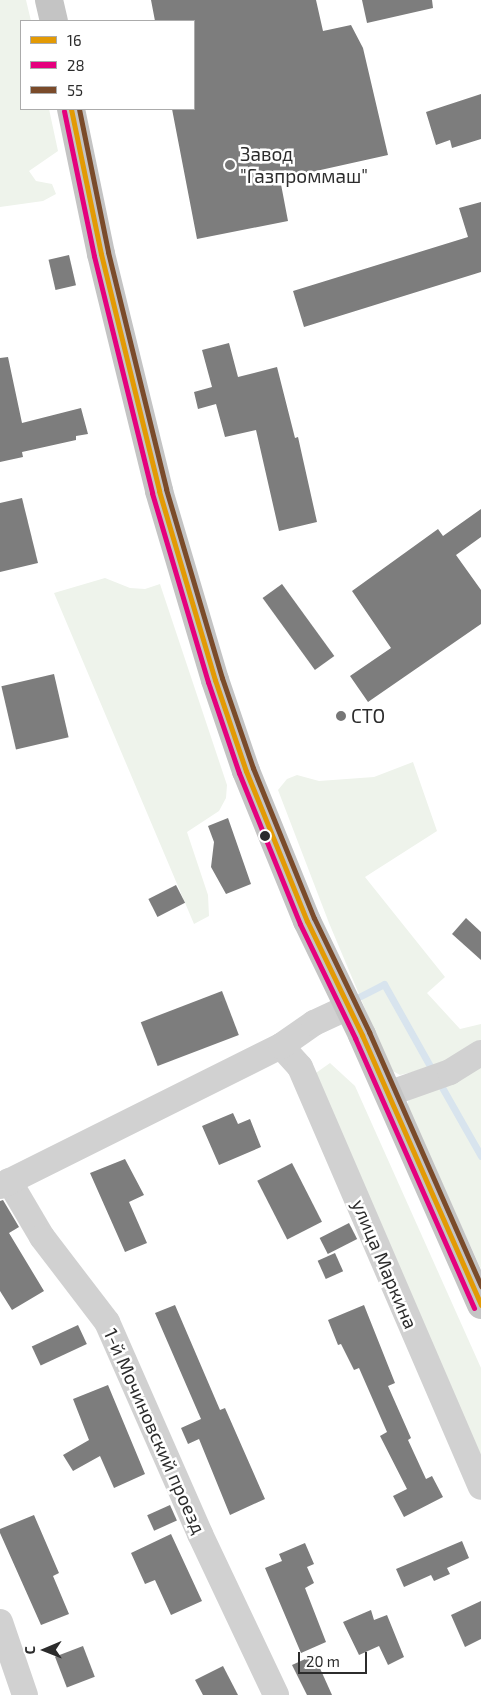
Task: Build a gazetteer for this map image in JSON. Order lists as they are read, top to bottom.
{
  "streets": {
    "street": ["улица Маркина", "1-й Мочиновский проезд"]
  },
  "places": ["Завод \"Газпроммаш\"", "СТО"],
  "lines": ["transit line 16", "transit line 55", "transit line 28"],
  "legend": ["16", "28", "55"],
  "scale_bar": "20 m",
  "north": "left"
}
